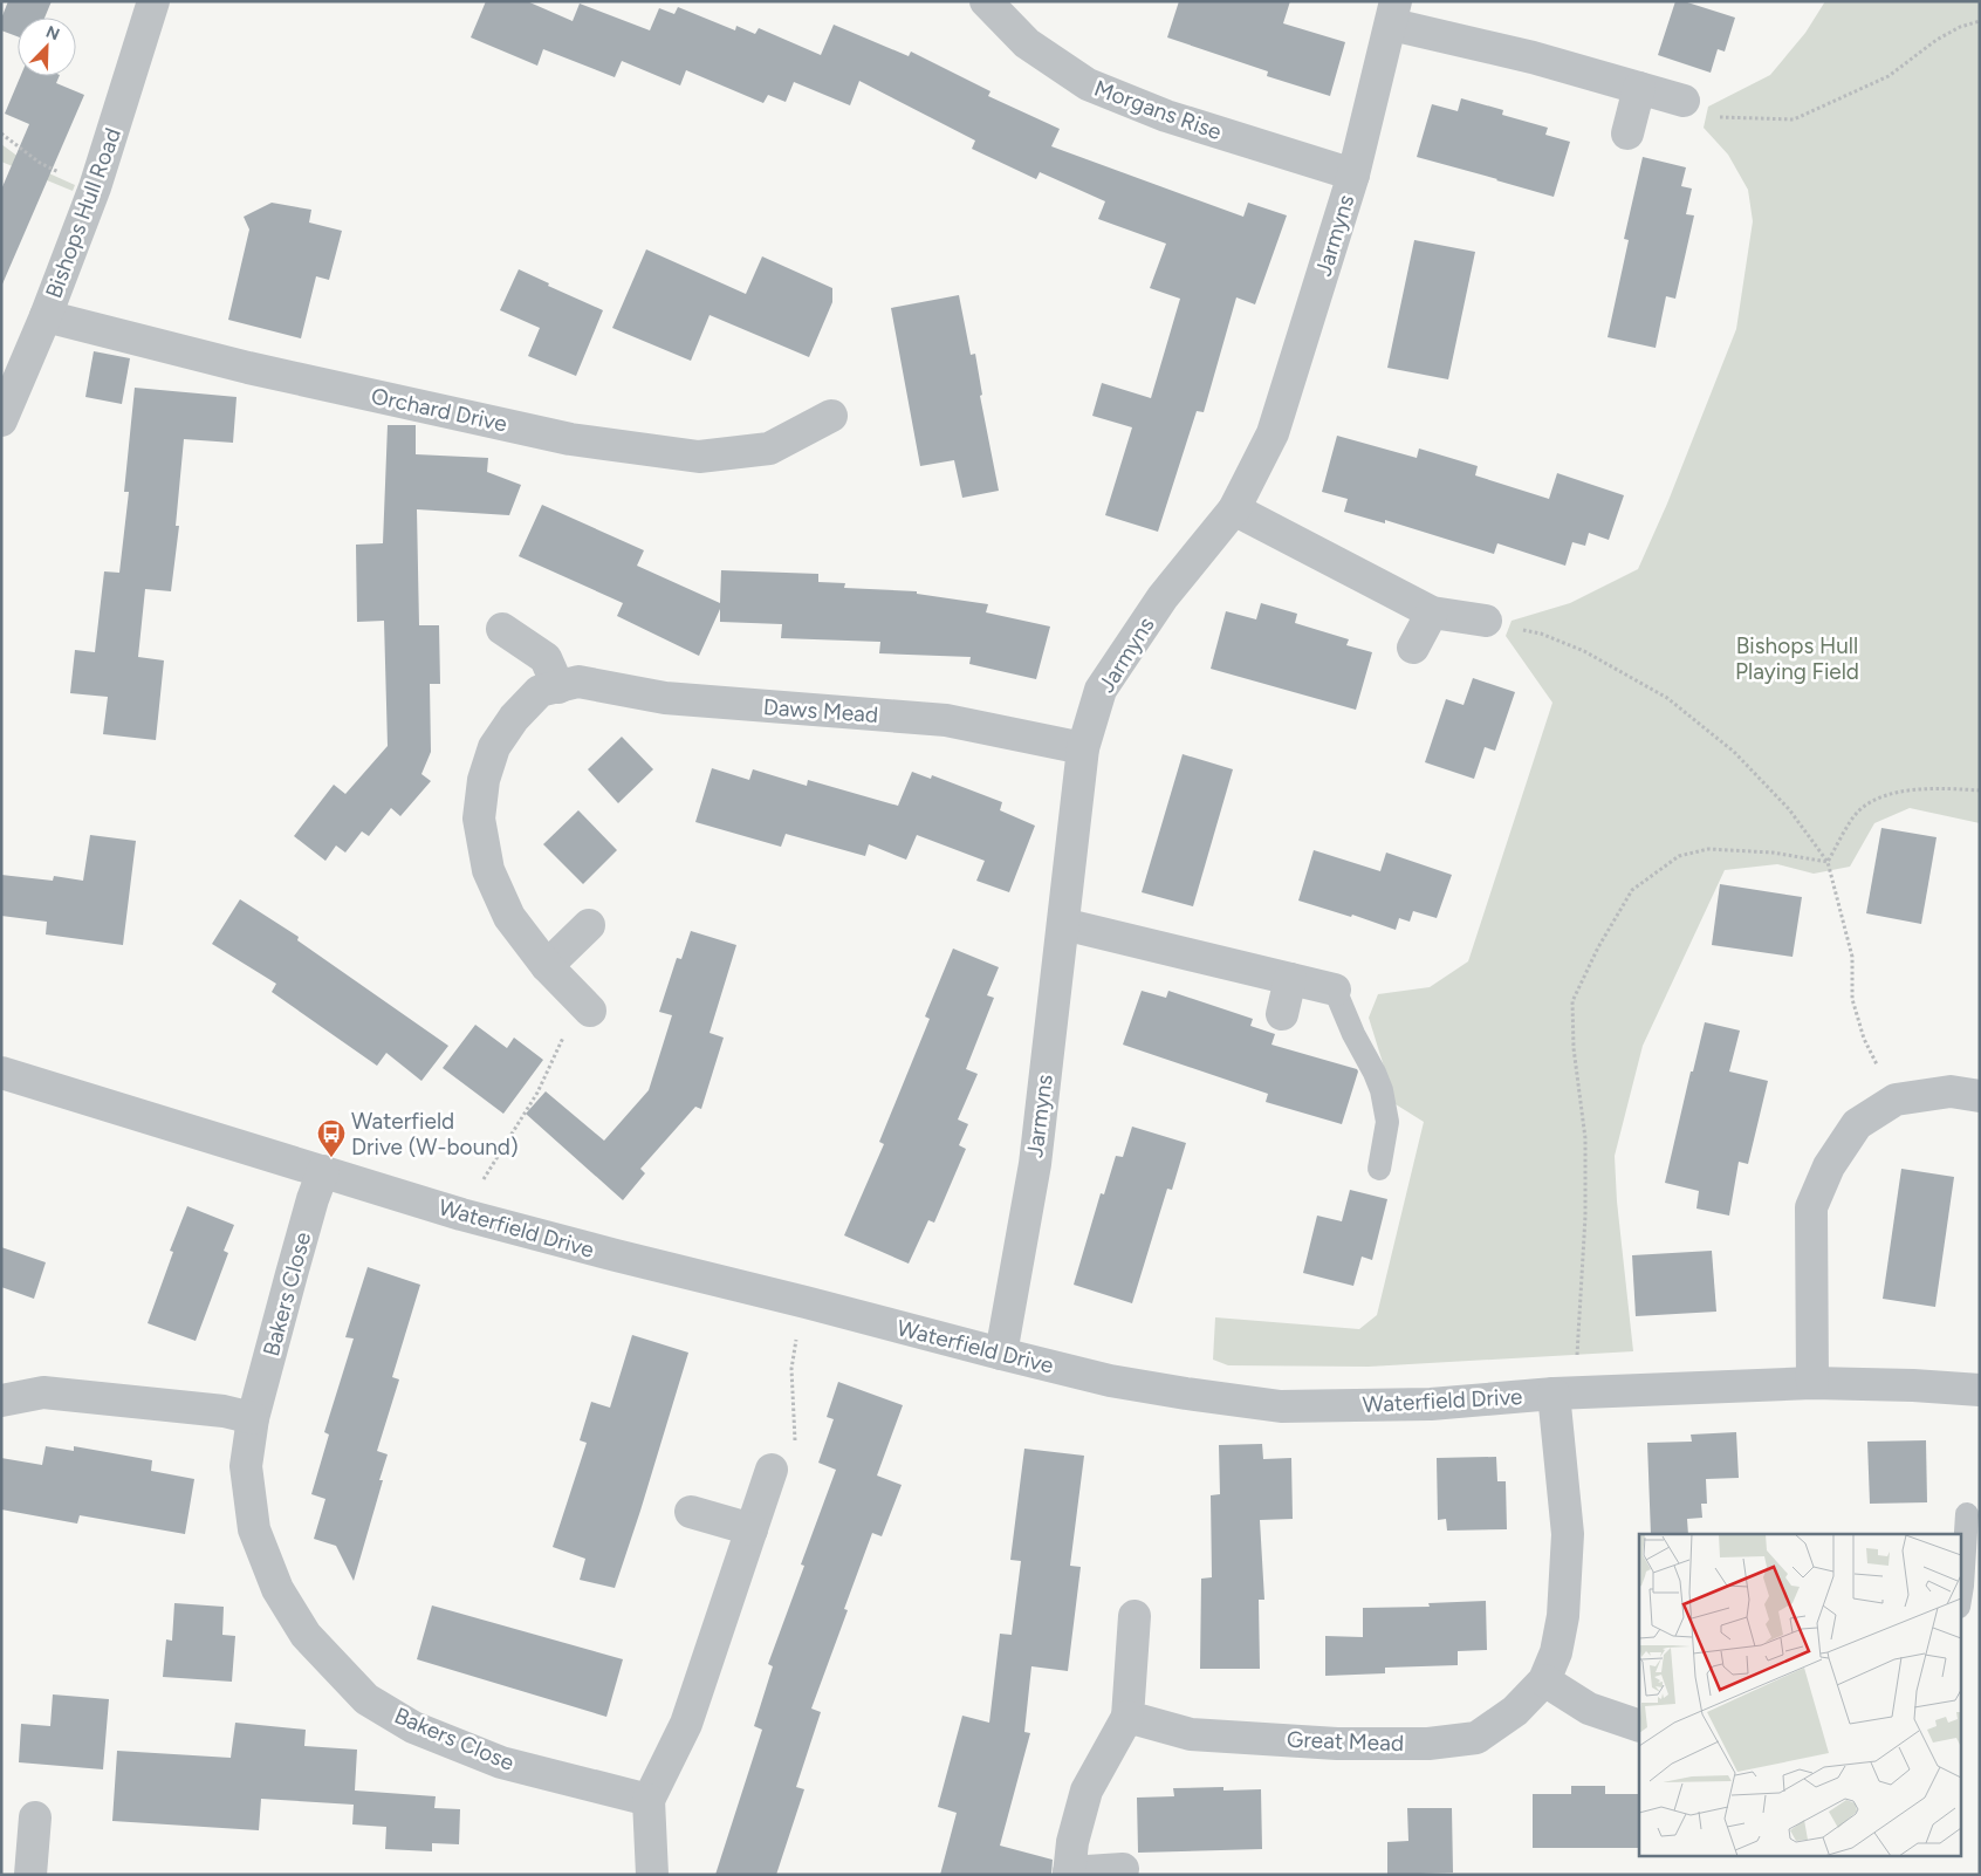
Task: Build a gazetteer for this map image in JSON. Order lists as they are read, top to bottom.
{
  "streets": {
    "street": [
      "Morgans Rise",
      "Bishops Hull Road",
      "Jarmyns",
      "Orchard Drive",
      "Daws Mead",
      "Waterfield Drive",
      "Bakers Close",
      "Great Mead"
    ]
  },
  "crossings": [
    ["Morgans Rise", "Jarmyns"],
    ["Bishops Hull Road", "Orchard Drive"],
    ["Jarmyns", "Daws Mead"],
    ["Jarmyns", "Waterfield Drive"],
    ["Waterfield Drive", "Bakers Close"],
    ["Waterfield Drive", "Great Mead"]
  ],
  "parks": ["Bishops Hull Playing Field"],
  "places": {
    "bus stop": ["Waterfield Drive (W-bound)"]
  },
  "north": "top right"
}
